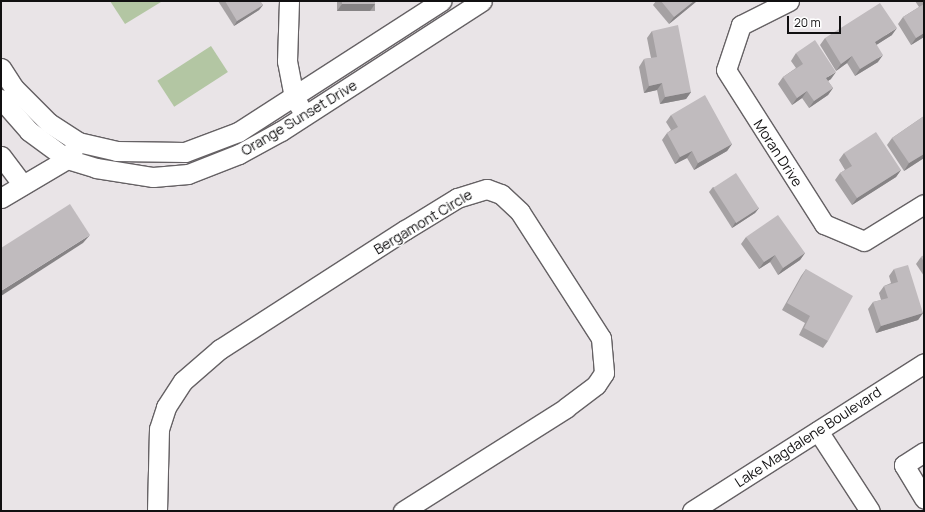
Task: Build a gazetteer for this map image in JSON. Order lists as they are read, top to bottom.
{
  "streets": {
    "street": [
      "Orange Sunset Drive",
      "Moran Drive",
      "Bergamont Circle",
      "Lake Magdalene Boulevard"
    ]
  },
  "scale_bar": "20 m"
}
